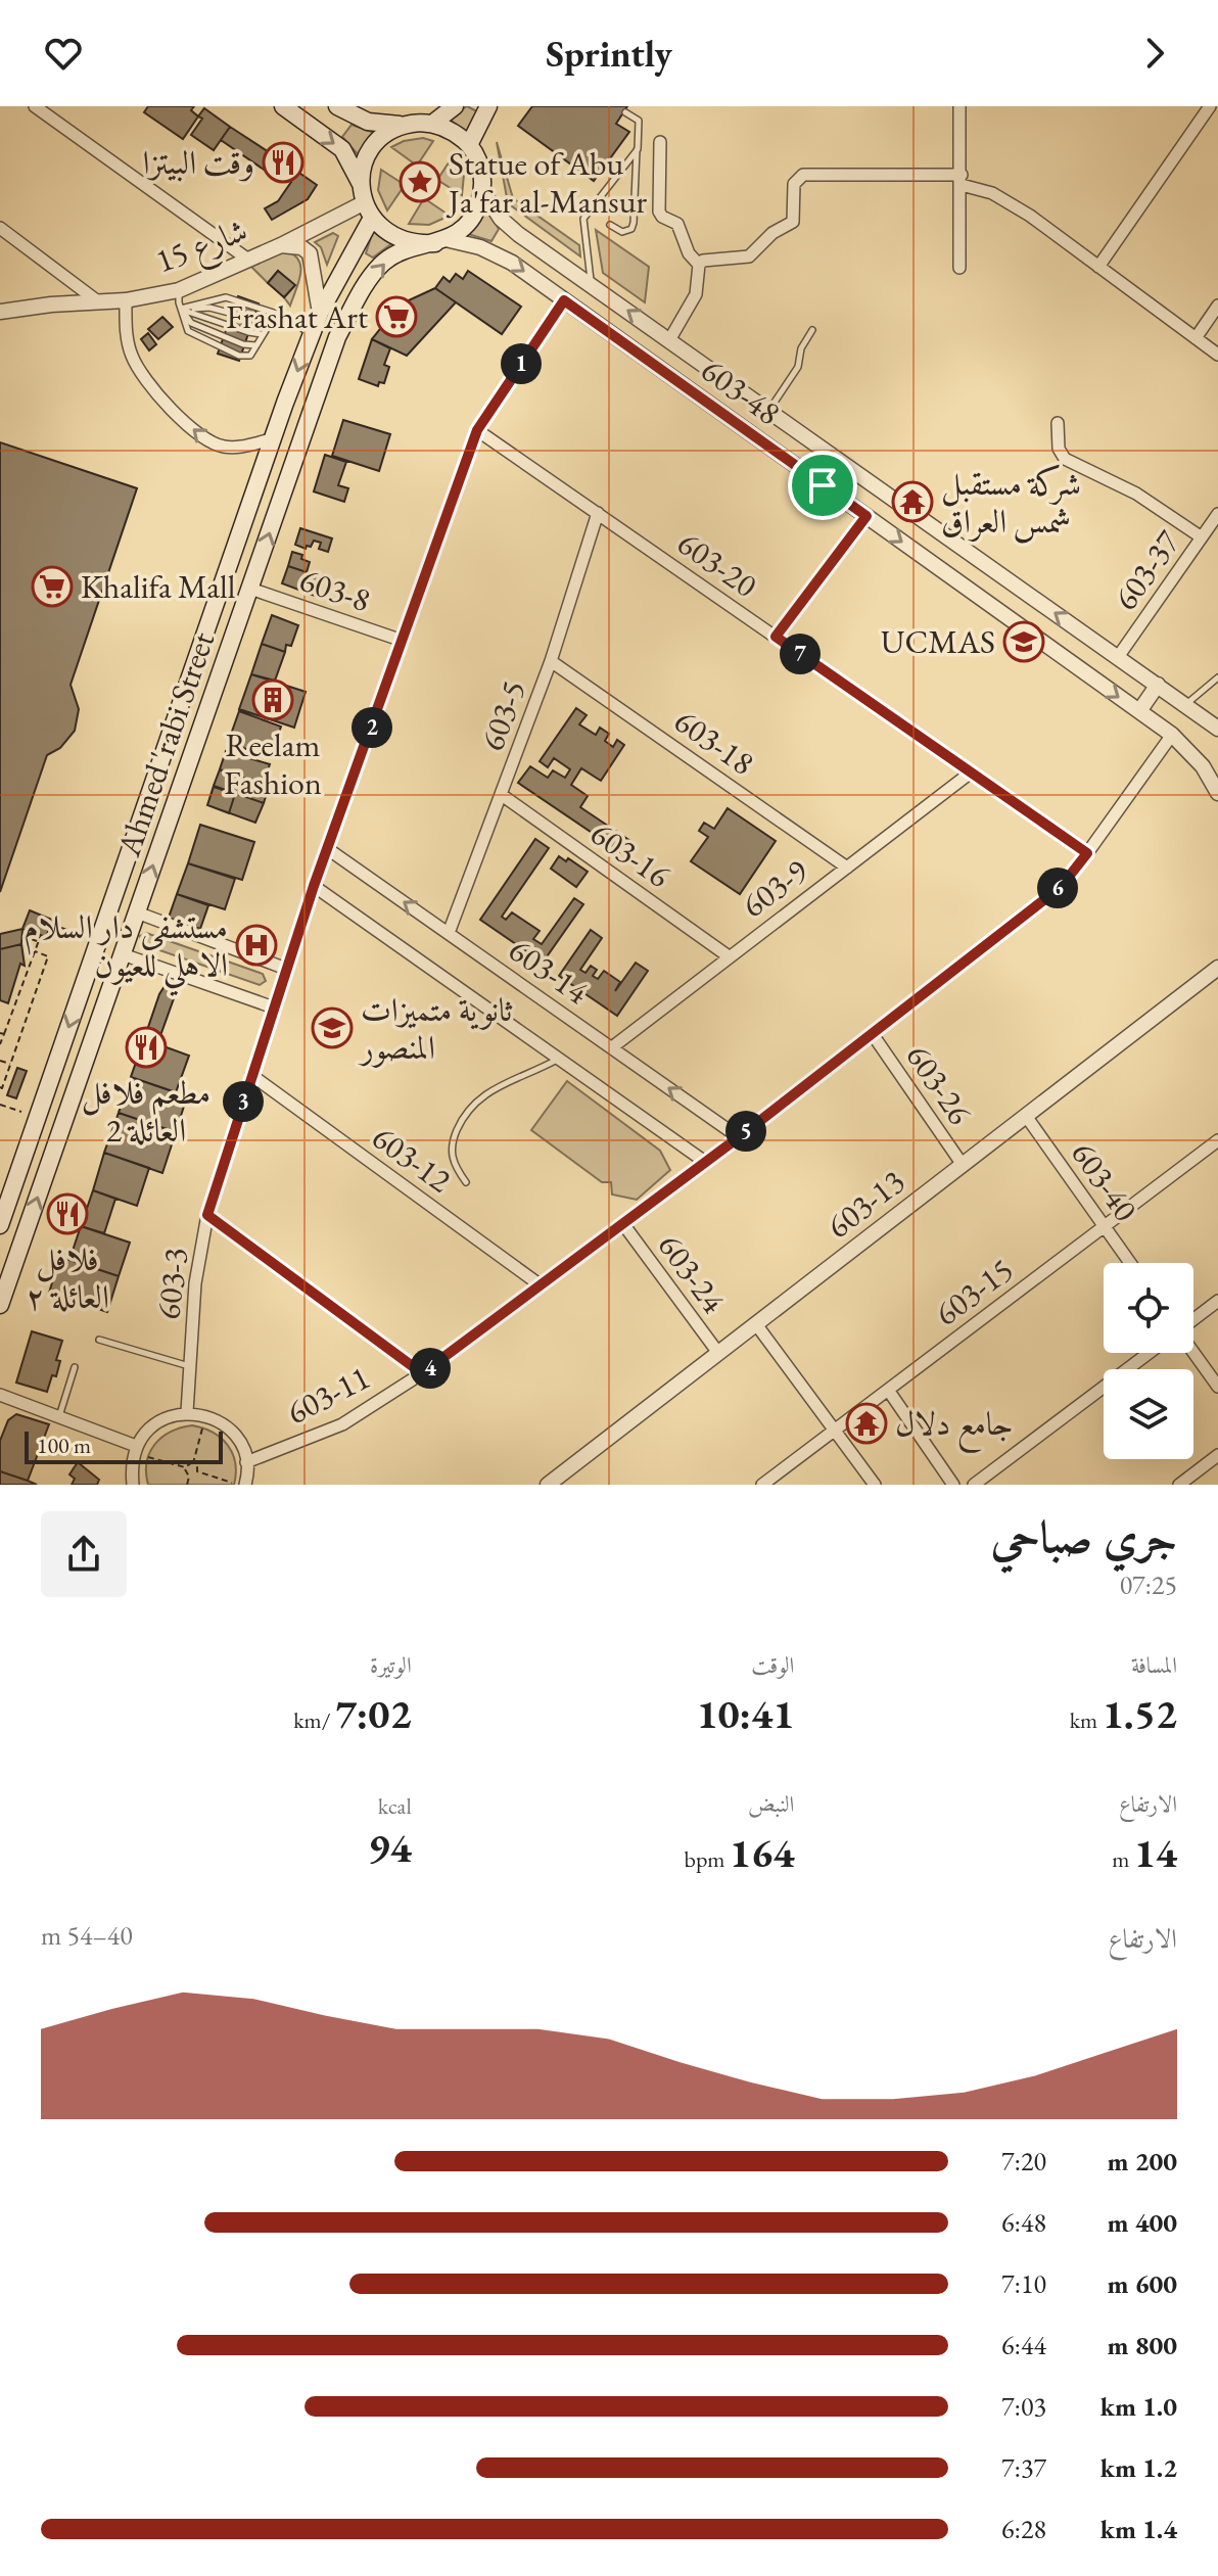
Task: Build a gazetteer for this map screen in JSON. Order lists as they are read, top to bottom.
{
  "streets": {
    "main road": ["Ahmed 'rabi Street"],
    "street": [
      "شارع 15",
      "603-48",
      "603-20",
      "603-37",
      "603-8",
      "603-5",
      "603-18",
      "603-16",
      "603-9",
      "603-14",
      "603-26",
      "603-12",
      "603-40",
      "603-13",
      "603-24",
      "603-3",
      "603-15",
      "603-11"
    ]
  },
  "crossings": [
    ["شارع 15", "603-48"],
    ["شارع 15", "Ahmed 'rabi Street"],
    ["603-48", "603-37"],
    ["603-48", "Ahmed 'rabi Street"],
    ["603-48", "603-3"],
    ["603-48", "603-11"],
    ["603-20", "603-5"],
    ["603-20", "603-9"],
    ["603-20", "603-3"],
    ["603-20", "603-11"],
    ["603-8", "Ahmed 'rabi Street"],
    ["603-8", "603-3"],
    ["603-5", "603-18"],
    ["603-5", "603-16"],
    ["603-5", "603-14"],
    ["603-18", "603-9"],
    ["603-16", "603-9"],
    ["603-9", "603-14"],
    ["603-14", "603-3"],
    ["603-14", "603-11"],
    ["603-26", "603-13"],
    ["603-26", "603-11"],
    ["603-12", "603-3"],
    ["603-12", "603-11"],
    ["603-40", "603-13"],
    ["603-40", "603-15"],
    ["603-13", "603-24"],
    ["603-24", "603-11"]
  ],
  "places": {
    "restaurant": ["وقت البيتزا", "مطعم فلافل العائلة 2", "فلافل العائلة ٢"],
    "place": ["Statue of Abu Ja'far al-Mansur"],
    "supermarket": ["Frashat Art", "Khalifa Mall"],
    "temple": ["شركة مستقبل شمس العراق", "جامع دلال"],
    "school or university": ["UCMAS", "ثانوية متميزات المنصور"],
    "building": ["Reelam Fashion"],
    "hospital": ["مستشفى دار السلام الاهلي للعيون"]
  },
  "scale_bar": "100 m",
  "page": {
    "header": "Sprintly",
    "pins": [
      "1",
      "7",
      "2",
      "6",
      "3",
      "5",
      "4"
    ],
    "scale": "100 m",
    "heading": ["جري صباحي", "07:25"],
    "stats": [
      ["المسافة", "1.52 km"],
      ["الوقت", "10:41"],
      ["الوتيرة", "7:02 /km"],
      ["الارتفاع", "14 m"],
      ["النبض", "164 bpm"],
      ["kcal", "94"]
    ],
    "chart": ["الارتفاع", "40–54 m"],
    "list": [
      {
        "name": "200 m",
        "note": "7:20"
      },
      {
        "name": "400 m",
        "note": "6:48"
      },
      {
        "name": "600 m",
        "note": "7:10"
      },
      {
        "name": "800 m",
        "note": "6:44"
      },
      {
        "name": "1.0 km",
        "note": "7:03"
      },
      {
        "name": "1.2 km",
        "note": "7:37"
      },
      {
        "name": "1.4 km",
        "note": "6:28"
      }
    ]
  }
}
